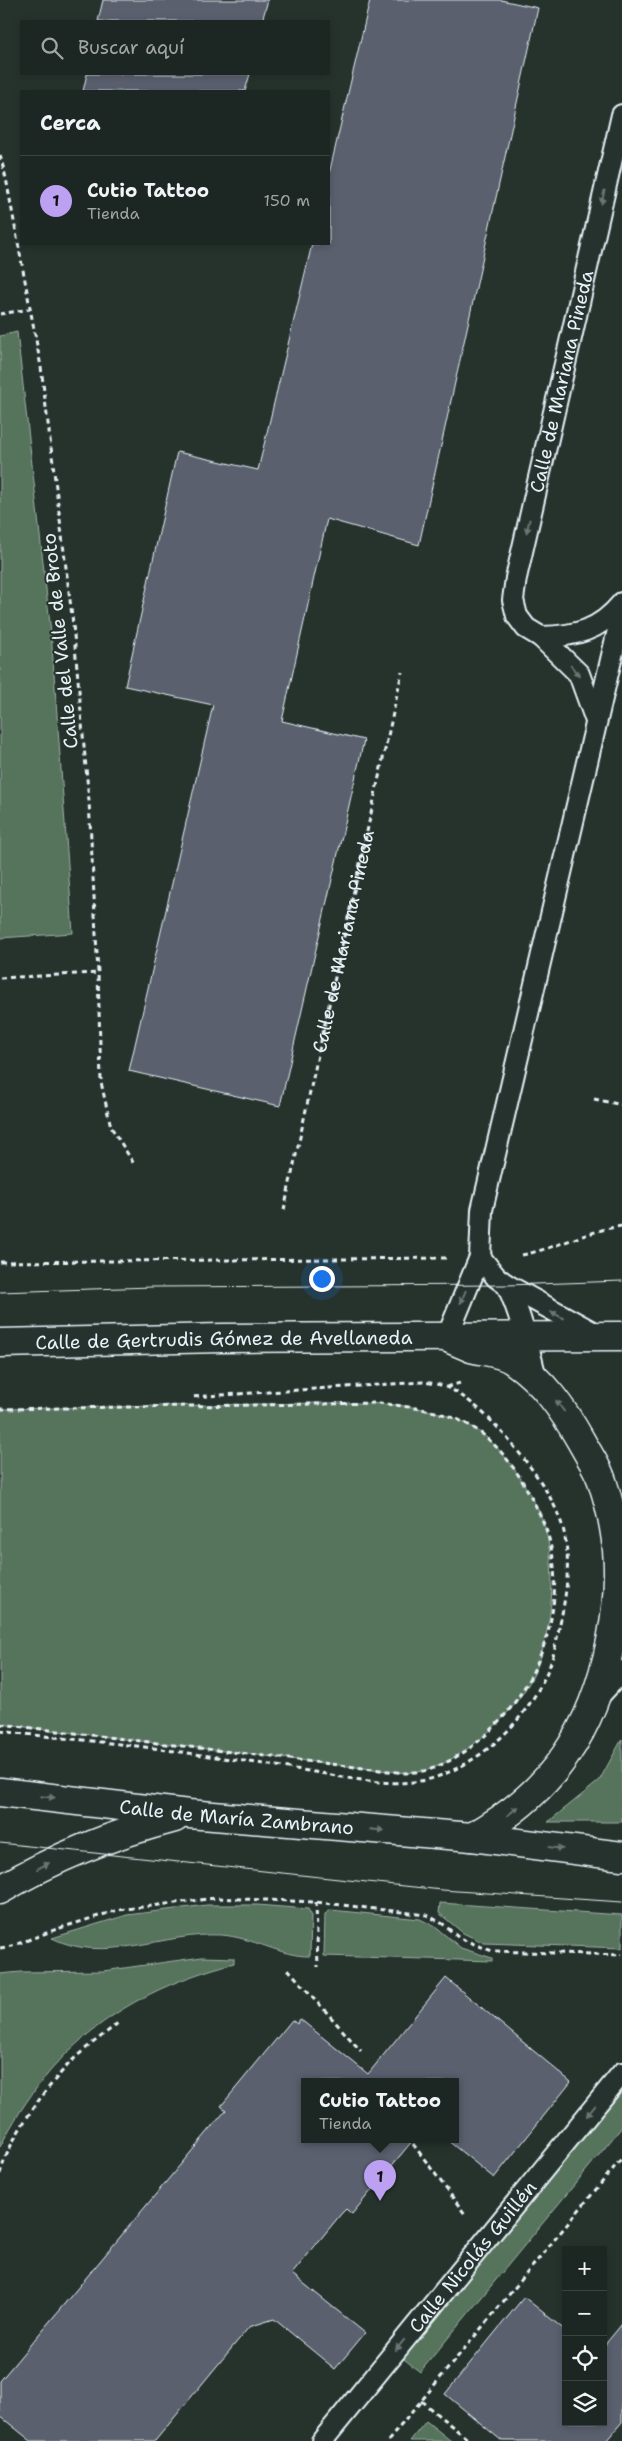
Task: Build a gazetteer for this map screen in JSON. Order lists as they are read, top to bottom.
{
  "streets": {
    "main road": ["Calle de Gertrudis Gómez de Avellaneda", "Calle de María Zambrano"],
    "lane": ["Calle de Mariana Pineda", "Calle Nicolás Guillén"],
    "path": ["Calle del Valle de Broto"]
  },
  "one_way": ["Calle de Mariana Pineda", "Calle de María Zambrano", "Calle Nicolás Guillén"],
  "page": {
    "search": "Buscar aquí",
    "heading": "Cerca",
    "list": [
      {
        "mark": "1",
        "name": "Cutio Tattoo",
        "note": "Tienda",
        "value": "150 m"
      }
    ],
    "popup": ["Cutio Tattoo", "Tienda"],
    "pins": "1",
    "map_buttons": ["+", "−"]
  }
}
